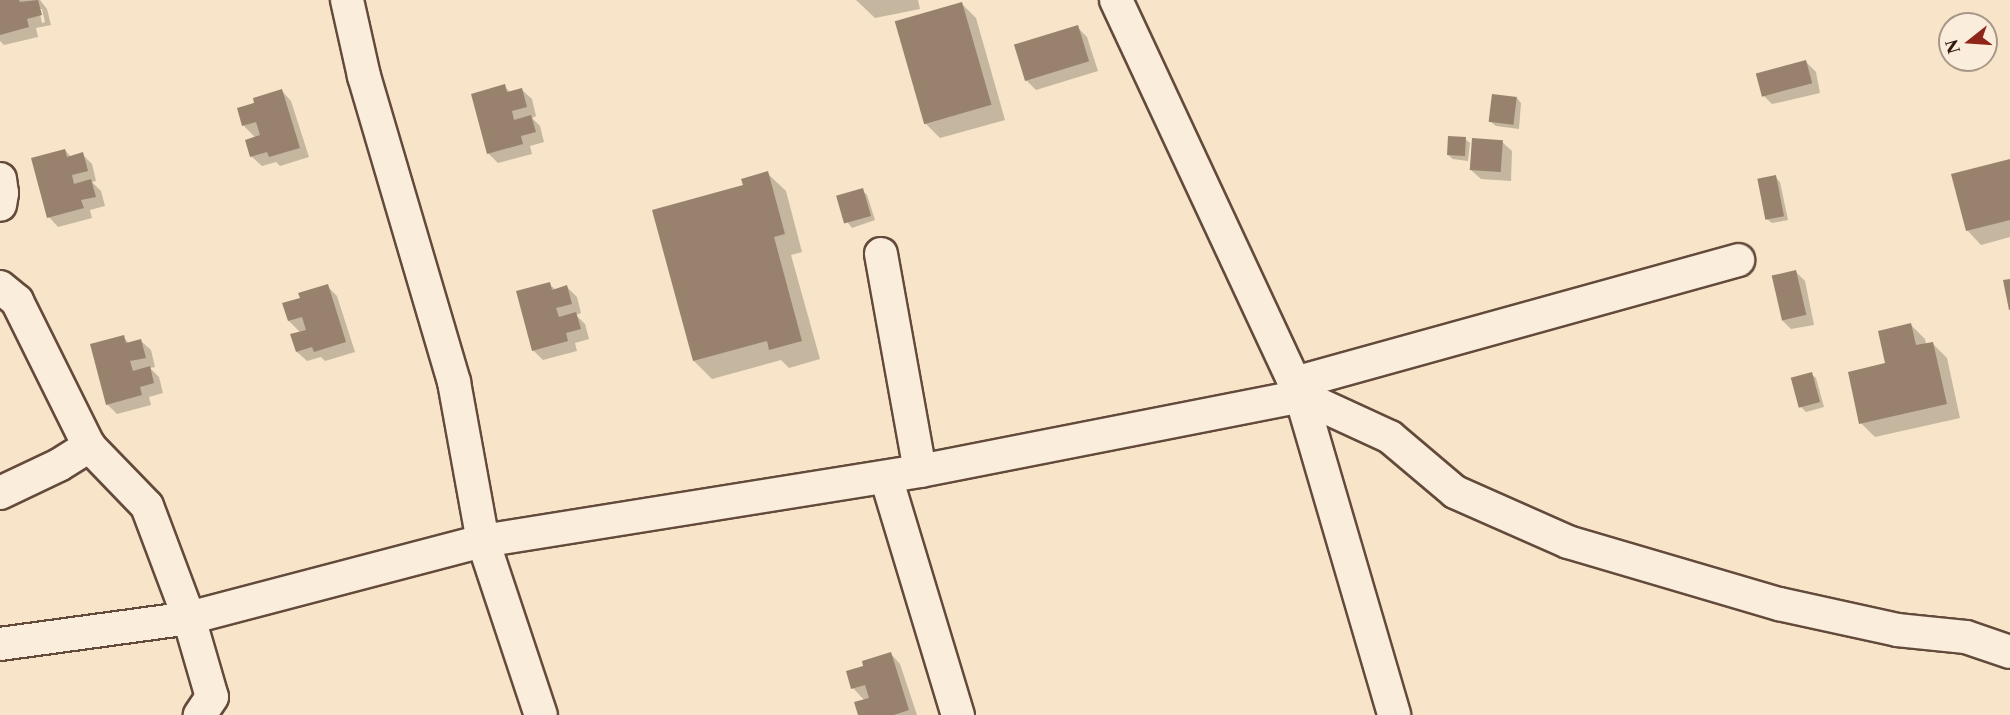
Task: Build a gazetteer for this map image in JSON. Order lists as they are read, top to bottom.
{
  "north": "left"
}
